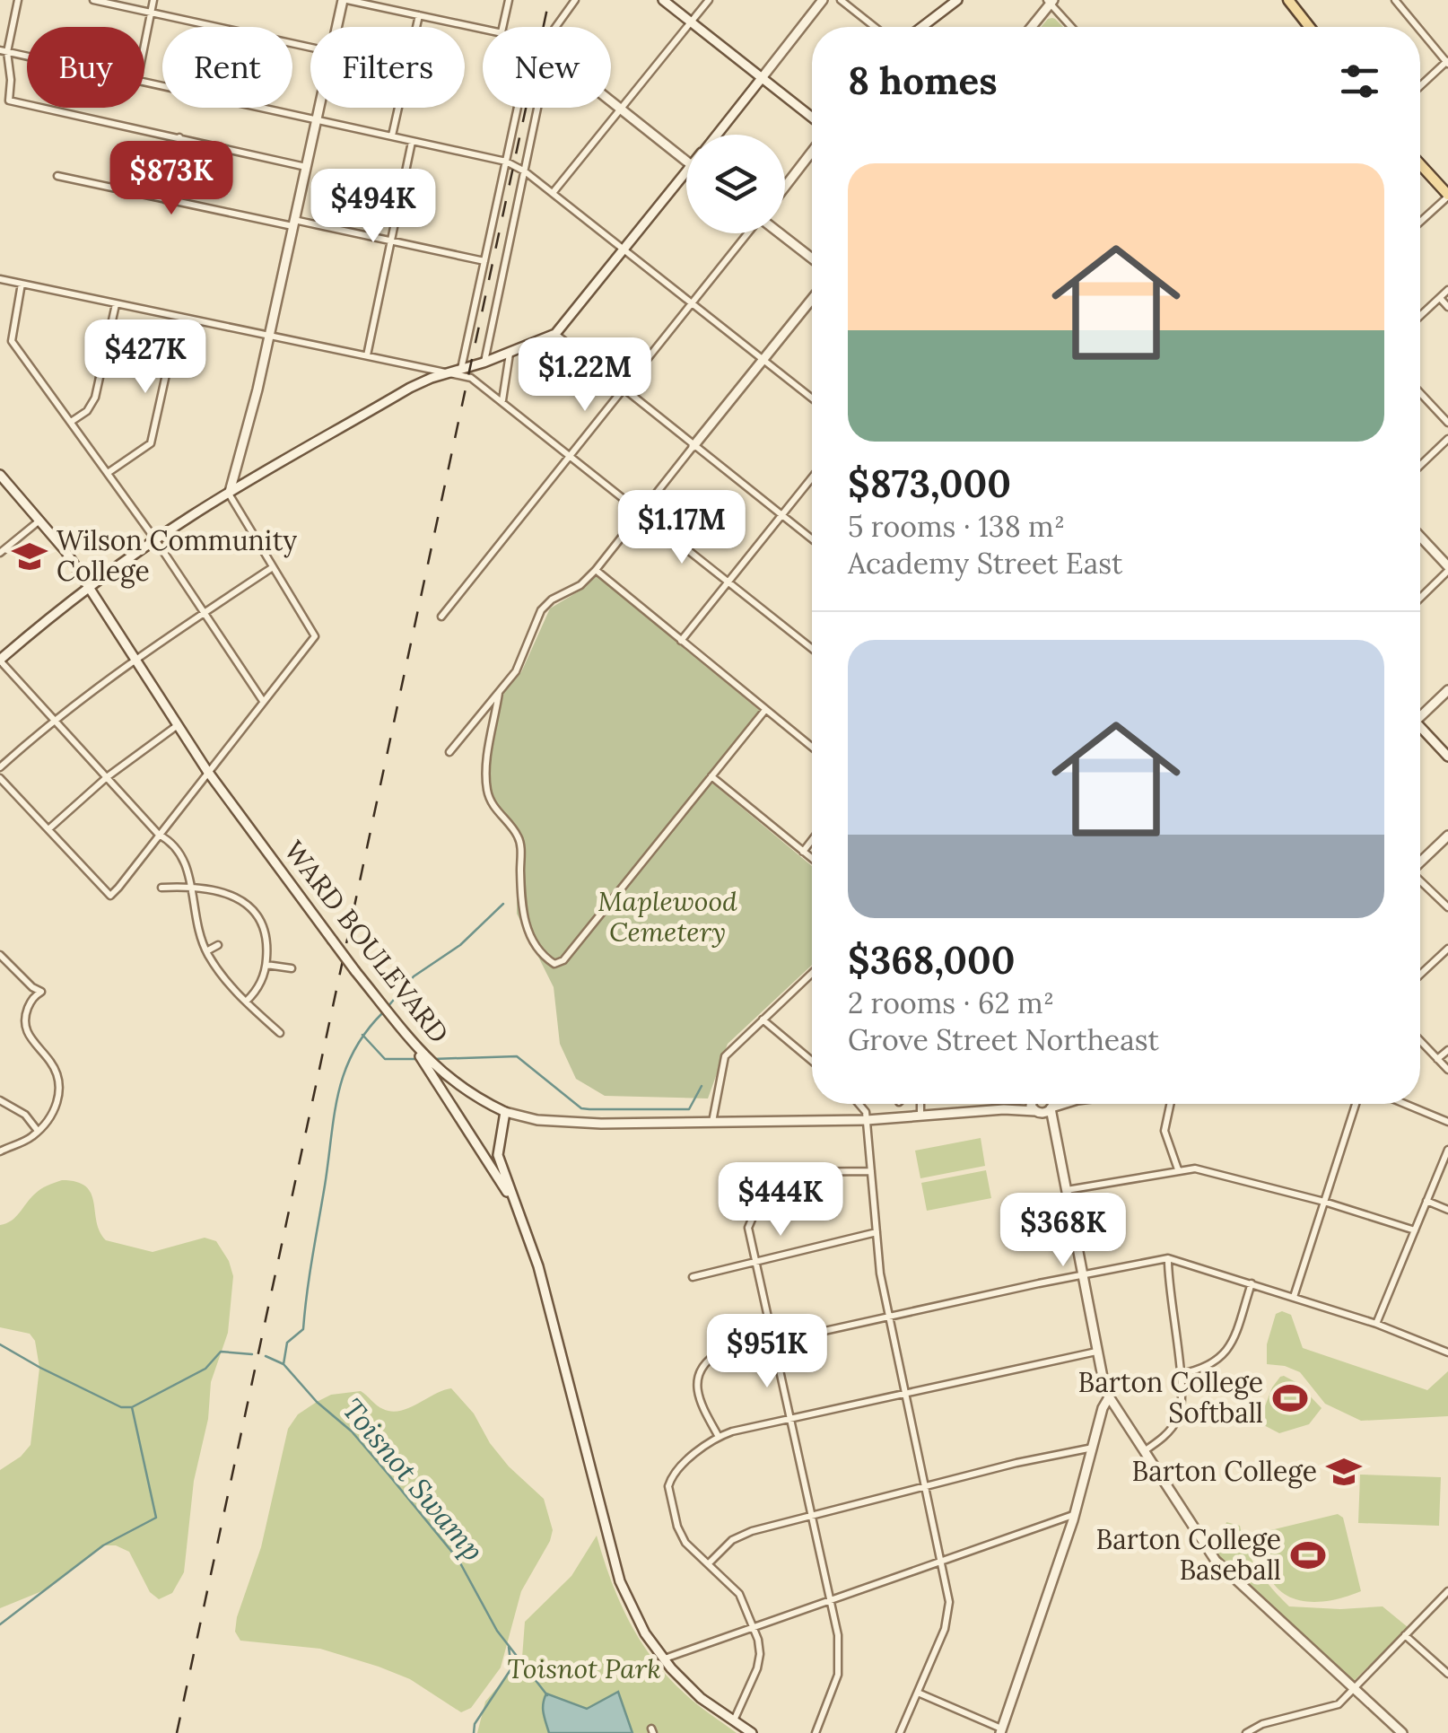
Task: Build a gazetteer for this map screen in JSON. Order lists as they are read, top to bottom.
{
  "streets": {
    "street": ["WARD BOULEVARD"]
  },
  "water": ["Toisnot Swamp"],
  "parks": ["Maplewood Cemetery", "Toisnot Park"],
  "places": {
    "school or university": ["Wilson Community College", "Barton College"],
    "sports": ["Barton College Softball", "Barton College Baseball"]
  },
  "page": {
    "chip": [
      "Buy",
      "Rent",
      "Filters",
      "New"
    ],
    "heading": "8 homes",
    "list": [
      {
        "name": "$873,000",
        "note": "5 rooms · 138 m² · Academy Street East"
      },
      {
        "name": "$368,000",
        "note": "2 rooms · 62 m² · Grove Street Northeast"
      }
    ],
    "price": [
      "$873K",
      "$494K",
      "$427K",
      "$1.22M",
      "$1.17M",
      "$444K",
      "$368K",
      "$951K"
    ]
  }
}
